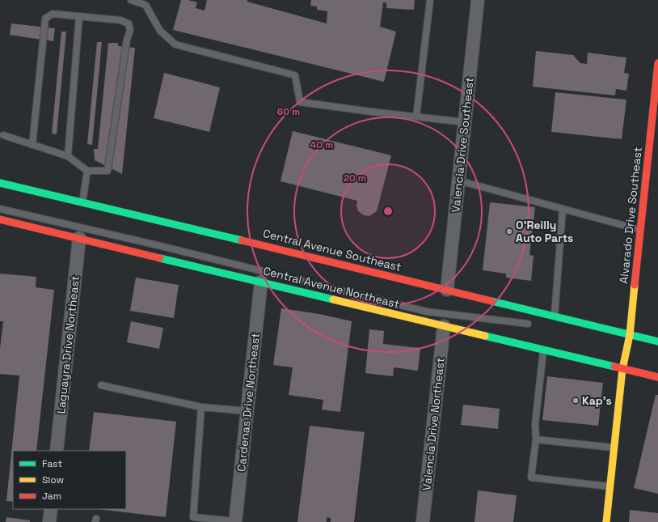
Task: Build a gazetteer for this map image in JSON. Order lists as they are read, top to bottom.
{
  "streets": {
    "main road": ["Alvarado Drive Southeast", "Central Avenue Southeast", "Central Avenue Northeast"],
    "street": [
      "Valencia Drive Southeast",
      "Laguayra Drive Northeast",
      "Cardenas Drive Northeast",
      "Valencia Drive Northeast"
    ]
  },
  "crossings": [
    ["Valencia Drive Southeast", "Central Avenue Southeast"],
    ["Alvarado Drive Southeast", "Central Avenue Southeast"],
    ["Alvarado Drive Southeast", "Central Avenue Northeast"],
    ["Central Avenue Northeast", "Laguayra Drive Northeast"],
    ["Central Avenue Northeast", "Cardenas Drive Northeast"],
    ["Central Avenue Northeast", "Valencia Drive Northeast"]
  ],
  "places": ["O'Reilly Auto Parts", "Kap's"],
  "legend": ["Fast", "Slow", "Jam"],
  "rings": ["60 m", "40 m", "20 m"]
}
